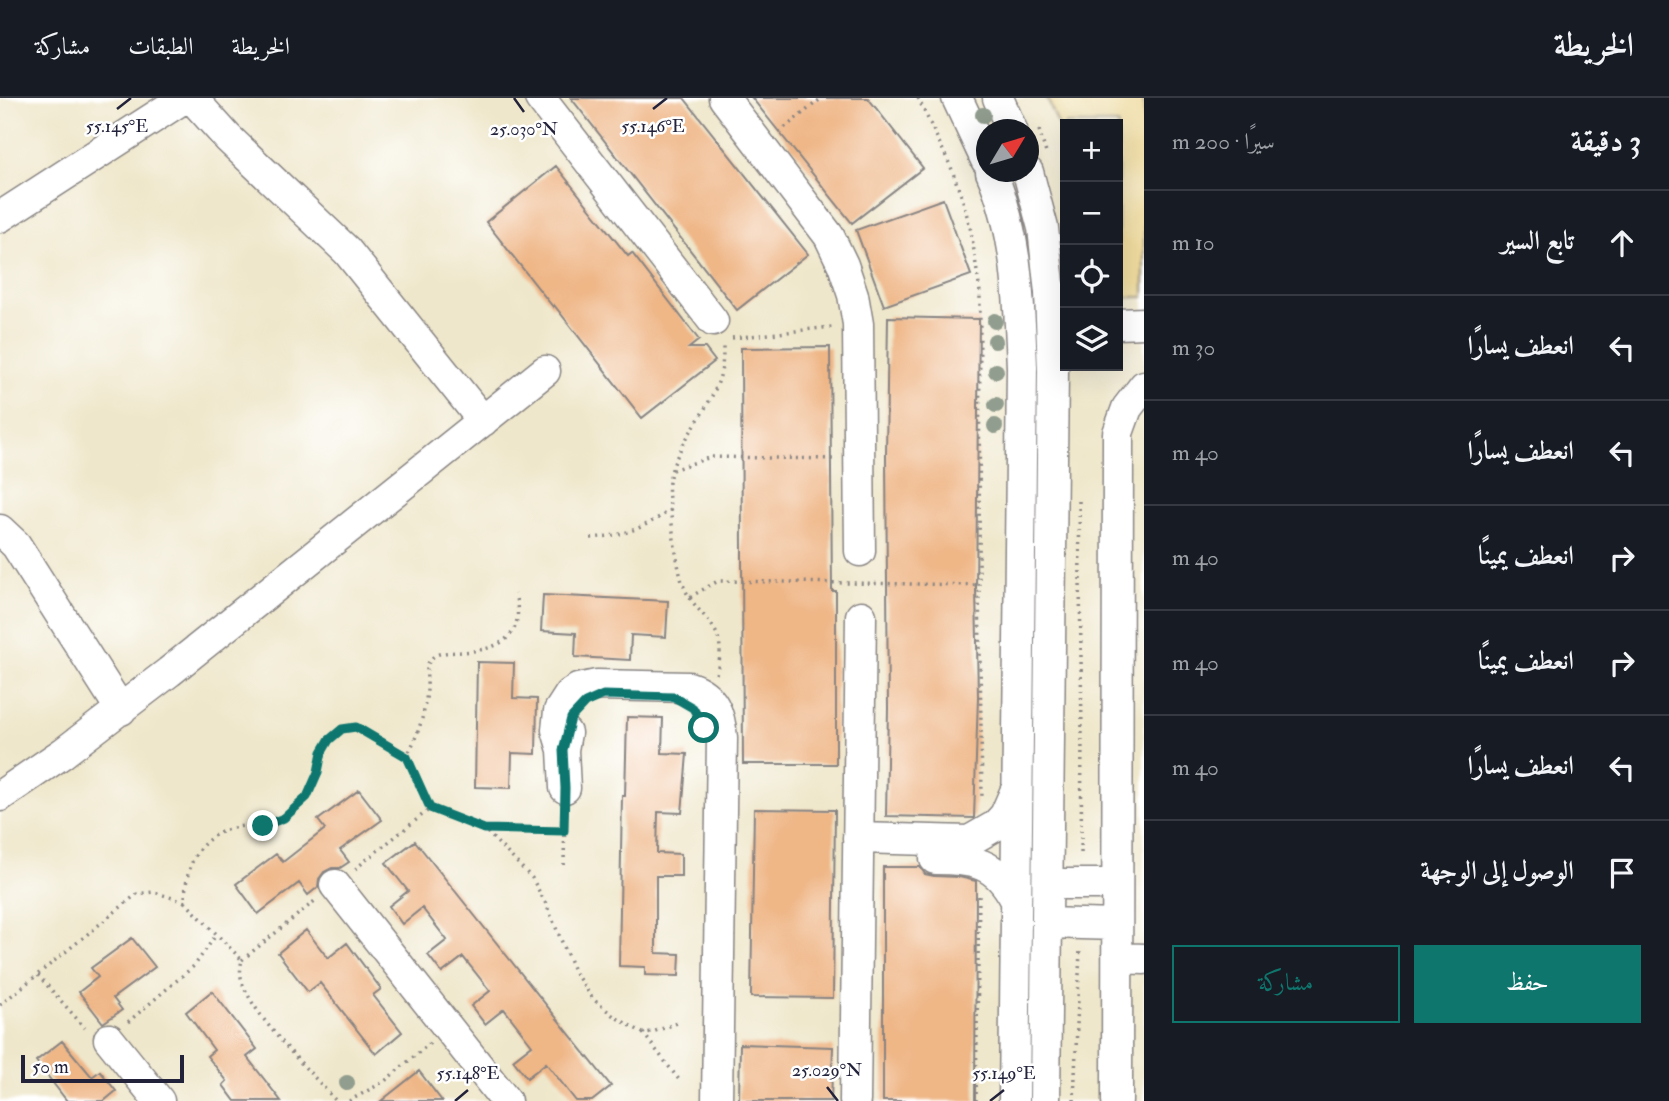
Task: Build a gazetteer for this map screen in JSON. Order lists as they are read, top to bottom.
{
  "scale_bar": "50 m",
  "north": "top right",
  "page": {
    "header": "الخريطة",
    "nav": ["الخريطة", "الطبقات", "مشاركة"],
    "heading": ["3 دقيقة", "سيرًا · 200 m"],
    "map_buttons": ["+", "−"],
    "list": [
      ["تابع السير", "10 m"],
      ["انعطف يسارًا", "30 m"],
      ["انعطف يسارًا", "40 m"],
      ["انعطف يمينًا", "40 m"],
      ["انعطف يمينًا", "40 m"],
      ["انعطف يسارًا", "40 m"],
      "الوصول إلى الوجهة"
    ],
    "buttons": ["حفظ", "مشاركة"],
    "scale": "50 m"
  },
  "coordinates": [
    "55.145°E",
    "55.146°E",
    "25.030°N",
    "25.029°N",
    "55.148°E",
    "55.149°E"
  ]
}
